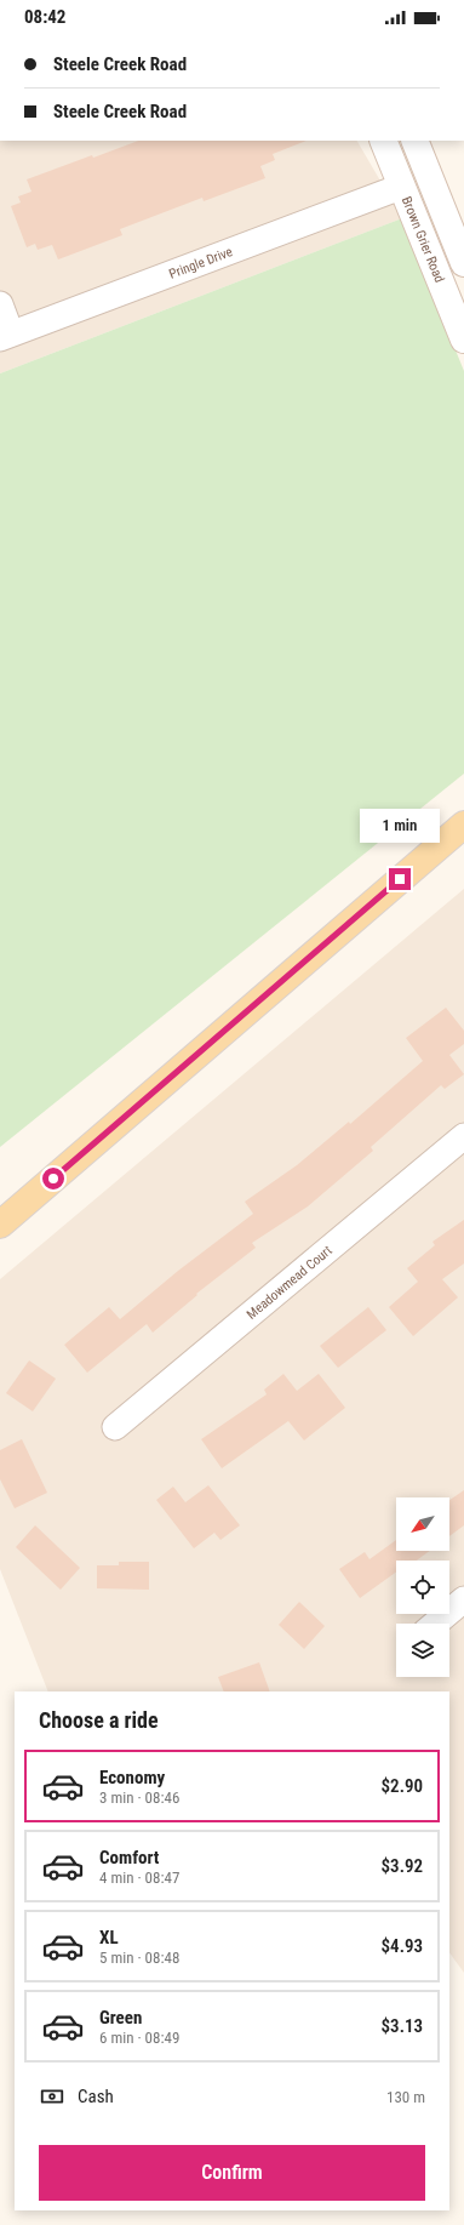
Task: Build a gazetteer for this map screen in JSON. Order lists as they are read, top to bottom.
{
  "streets": {
    "main road": ["Brown Grier Road"],
    "street": ["Pringle Drive", "Meadowmead Court"]
  },
  "crossings": [
    ["Brown Grier Road", "Pringle Drive"]
  ],
  "north": "bottom left",
  "page": {
    "status": "08:42",
    "banner": ["Steele Creek Road", "Steele Creek Road"],
    "bubble": "1 min",
    "heading": "Choose a ride",
    "list": [
      {
        "name": "Economy",
        "note": "3 min · 08:46",
        "value": "$2.90"
      },
      {
        "name": "Comfort",
        "note": "4 min · 08:47",
        "value": "$3.92"
      },
      {
        "name": "XL",
        "note": "5 min · 08:48",
        "value": "$4.93"
      },
      {
        "name": "Green",
        "note": "6 min · 08:49",
        "value": "$3.13"
      }
    ],
    "pay": ["Cash", "130 m"],
    "buttons": "Confirm"
  }
}
